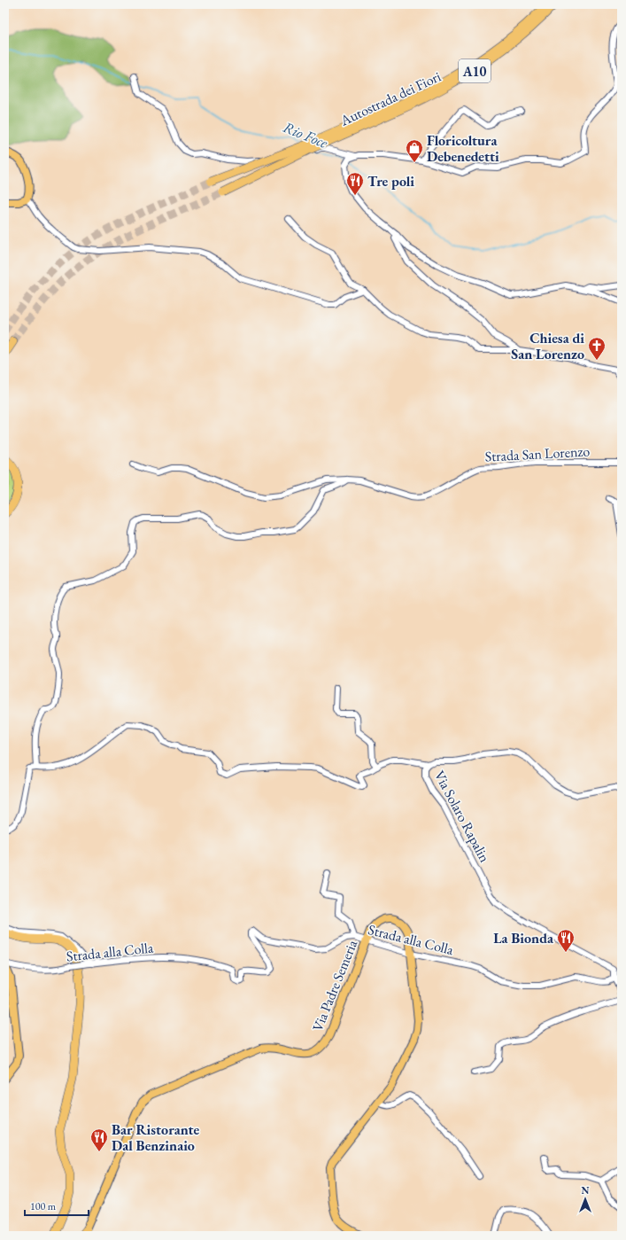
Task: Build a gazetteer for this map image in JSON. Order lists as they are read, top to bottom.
{
  "streets": {
    "highway": ["A10", "Autostrada dei Fiori"],
    "main road": ["Via Padre Semeria"],
    "street": ["Strada San Lorenzo", "Via Solaro Rapalin", "Strada alla Colla"]
  },
  "crossings": [
    ["Via Solaro Rapalin", "Strada alla Colla"],
    ["Strada alla Colla", "Via Padre Semeria"]
  ],
  "water": ["Rio Foce"],
  "places": {
    "shop": ["Floricoltura Debenedetti"],
    "restaurant": ["Tre poli", "La Bionda", "Bar Ristorante Dal Benzinaio"],
    "church": ["Chiesa di San Lorenzo"]
  },
  "scale_bar": "100 m",
  "north": "top"
}
